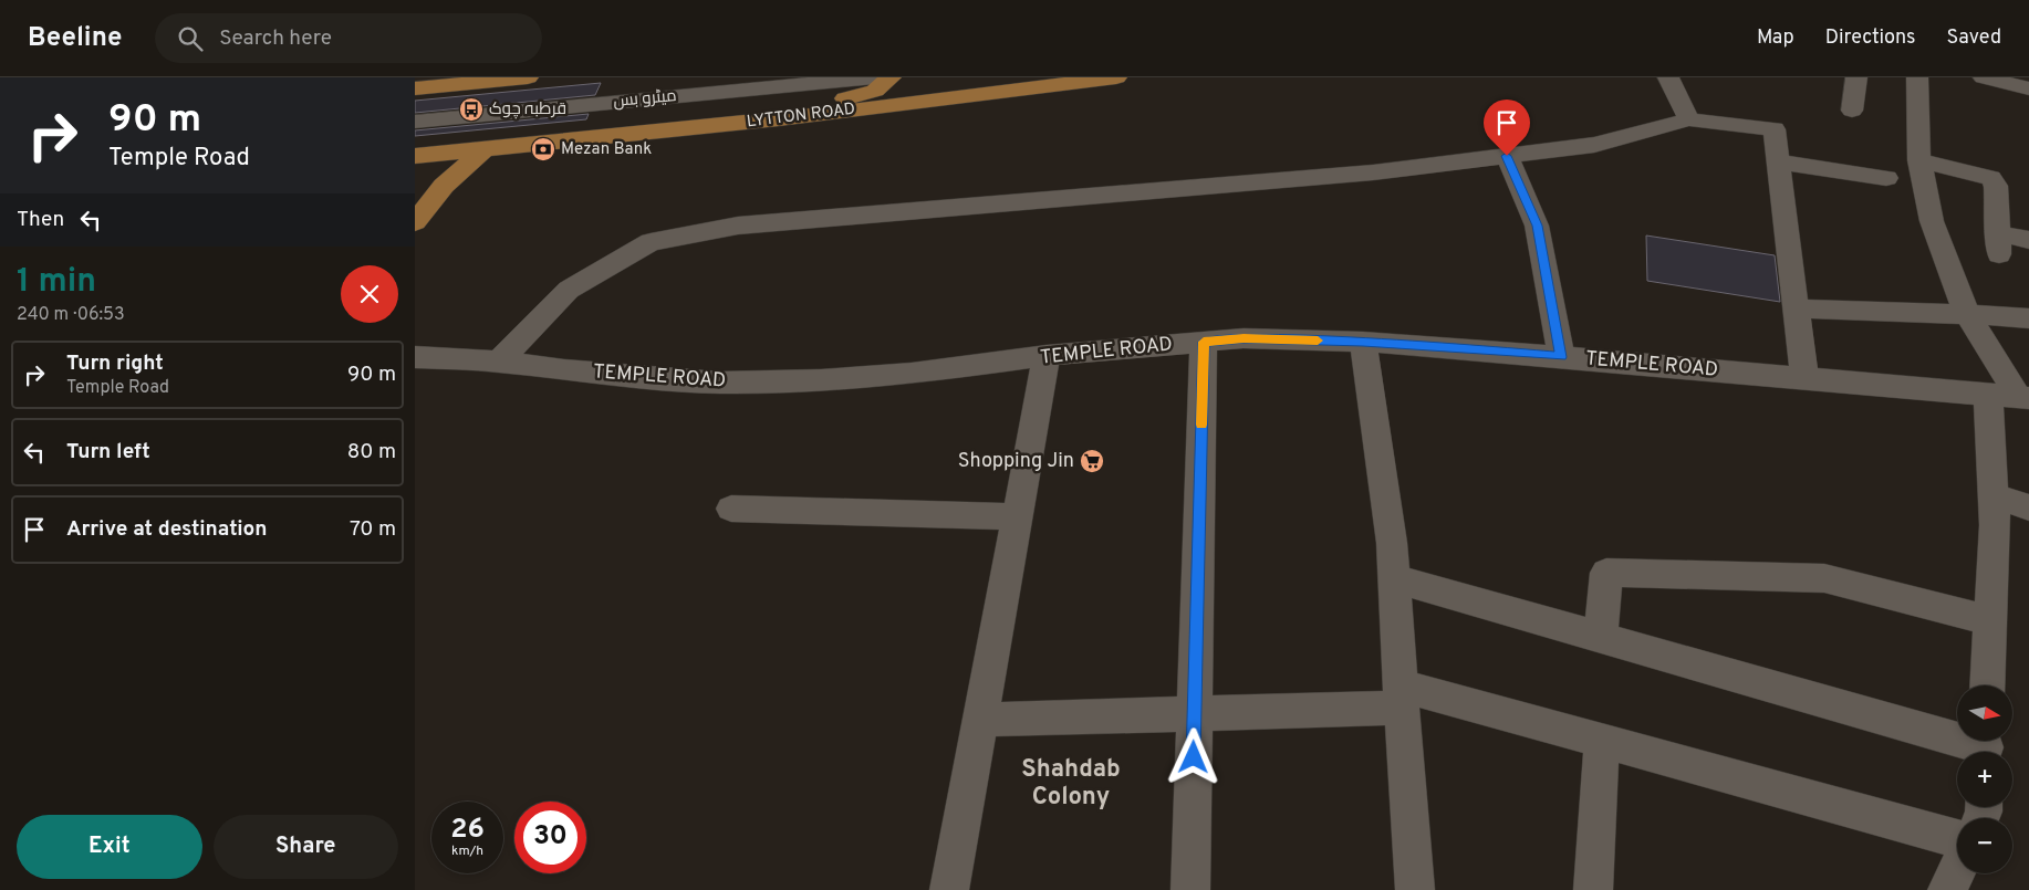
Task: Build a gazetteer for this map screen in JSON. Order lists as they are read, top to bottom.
{
  "streets": {
    "main road": ["LYTTON ROAD"],
    "street": ["میٹرو بس", "TEMPLE ROAD"]
  },
  "districts": ["Shahdab Colony"],
  "places": {
    "bus stop": ["قرطبہ چوک"],
    "bank": ["Mezan Bank"],
    "supermarket": ["Shopping Jin"]
  },
  "north": "right",
  "page": {
    "header": "Beeline",
    "search": "Search here",
    "nav": ["Map", "Directions", "Saved"],
    "turn": ["90 m", "Temple Road"],
    "then": "Then",
    "heading": ["1 min", "240 m · 06:53"],
    "list": [
      {
        "name": "Turn right",
        "note": "Temple Road",
        "value": "90 m"
      },
      {
        "name": "Turn left",
        "value": "80 m"
      },
      {
        "name": "Arrive at destination",
        "value": "70 m"
      }
    ],
    "map_buttons": ["+", "−"],
    "speed": "26 km/h",
    "limit": "30",
    "buttons": ["Exit", "Share"]
  }
}
